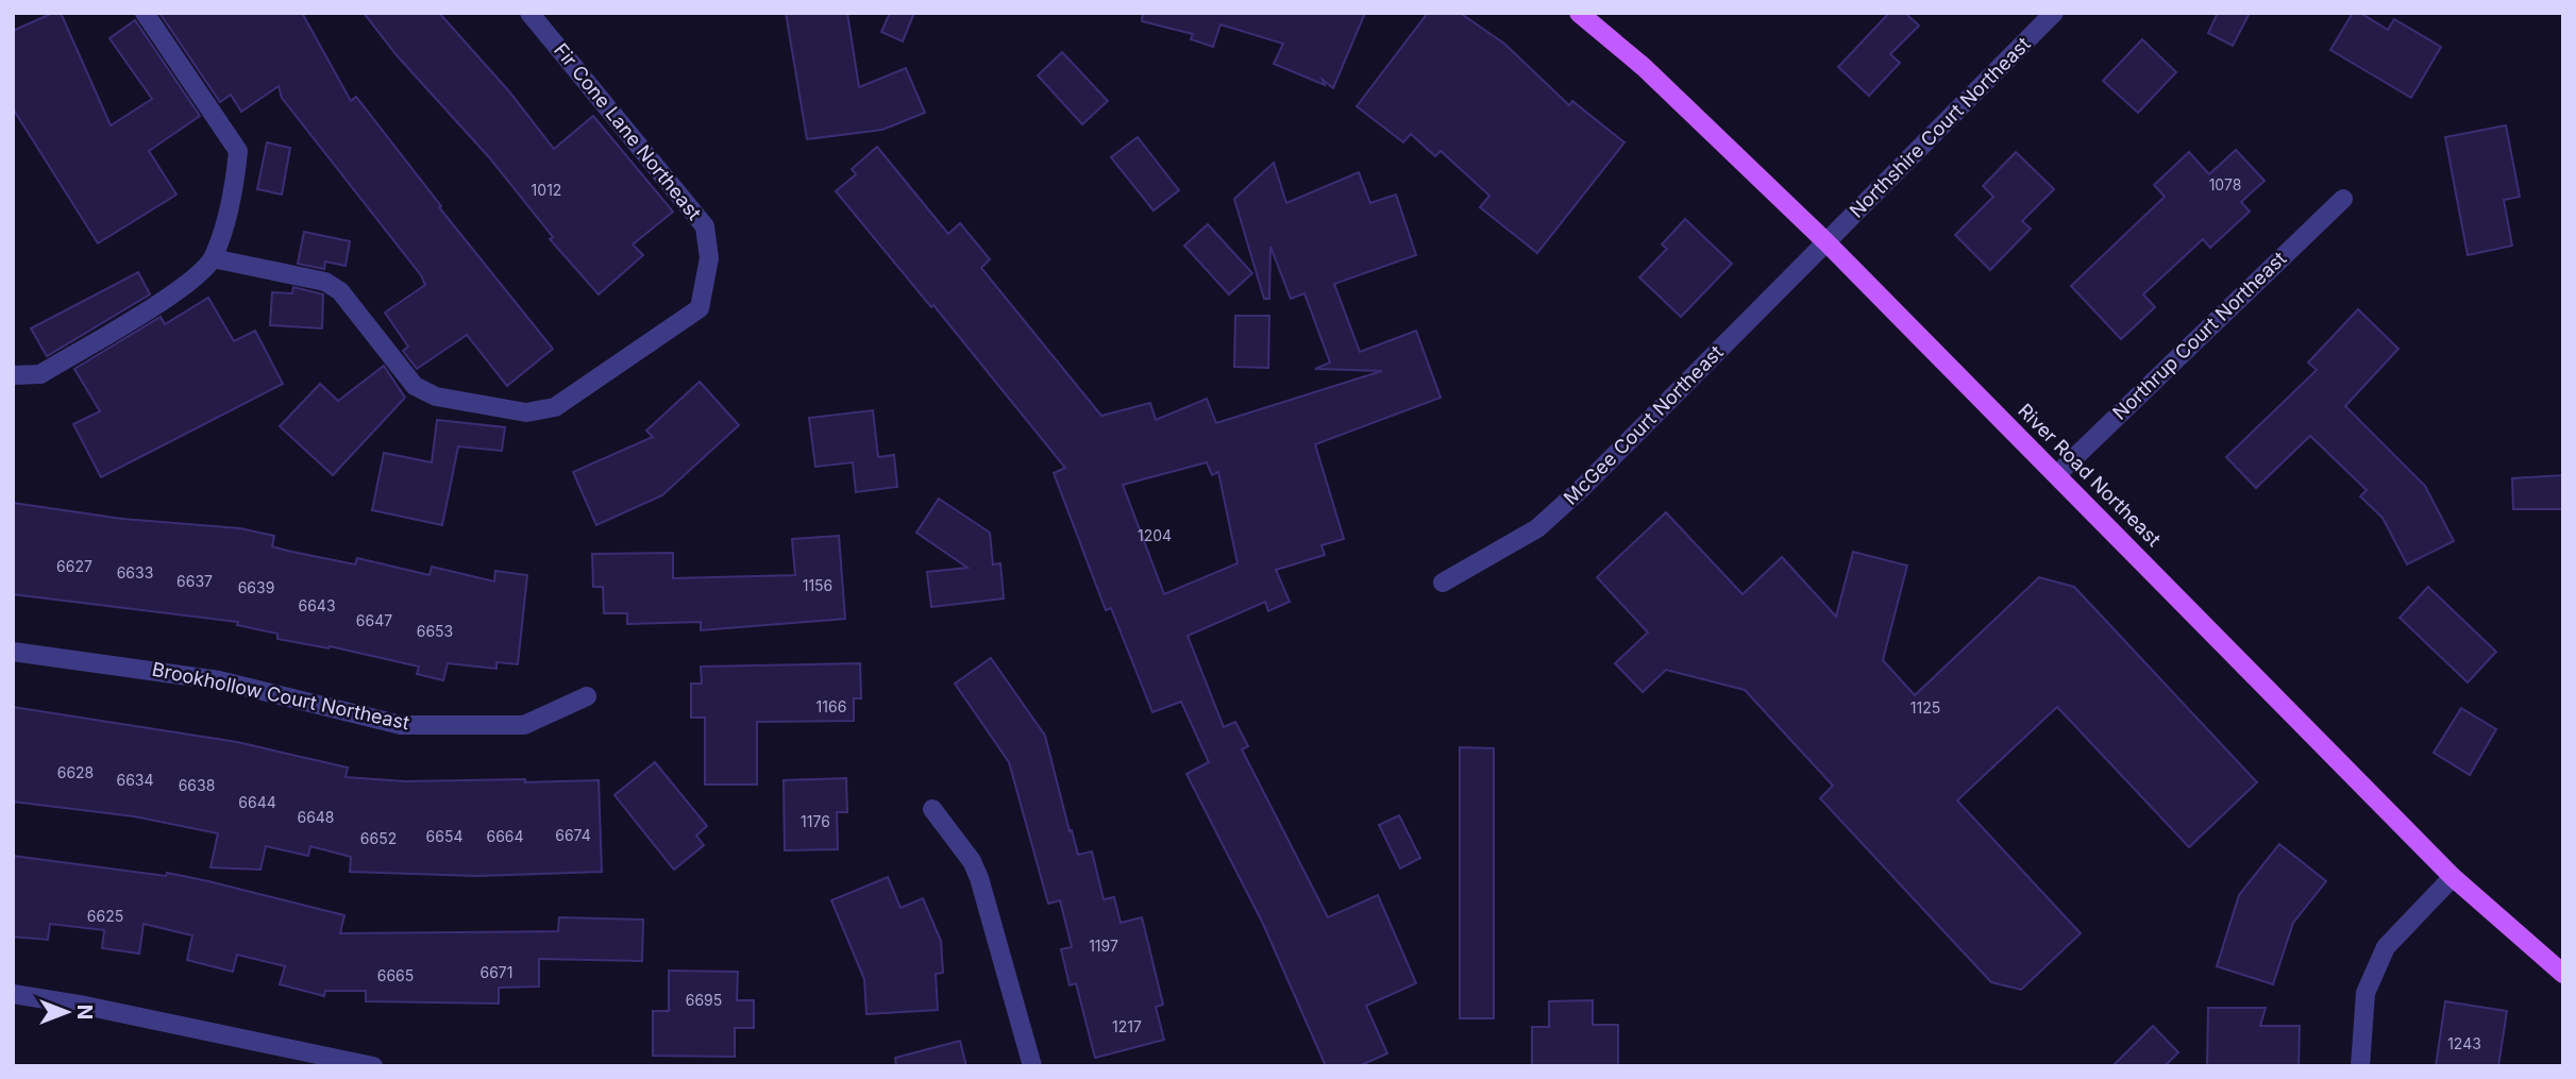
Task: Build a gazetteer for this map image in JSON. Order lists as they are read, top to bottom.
{
  "streets": {
    "main road": ["River Road Northeast"],
    "street": [
      "Northshire Court Northeast",
      "Fir Cone Lane Northeast",
      "Northrup Court Northeast",
      "McGee Court Northeast",
      "Brookhollow Court Northeast"
    ]
  },
  "crossings": [
    ["Northshire Court Northeast", "McGee Court Northeast"],
    ["Northshire Court Northeast", "River Road Northeast"],
    ["Northrup Court Northeast", "River Road Northeast"],
    ["McGee Court Northeast", "River Road Northeast"]
  ],
  "house_numbers": [
    "1078",
    "1012",
    "1204",
    "6627",
    "6633",
    "6637",
    "1156",
    "6639",
    "6643",
    "6647",
    "6653",
    "1166",
    "1125",
    "6628",
    "6634",
    "6638",
    "6644",
    "6648",
    "1176",
    "6674",
    "6654",
    "6664",
    "6652",
    "6625",
    "1197",
    "6671",
    "6665",
    "6695",
    "1217",
    "1243"
  ],
  "north": "right"
}
